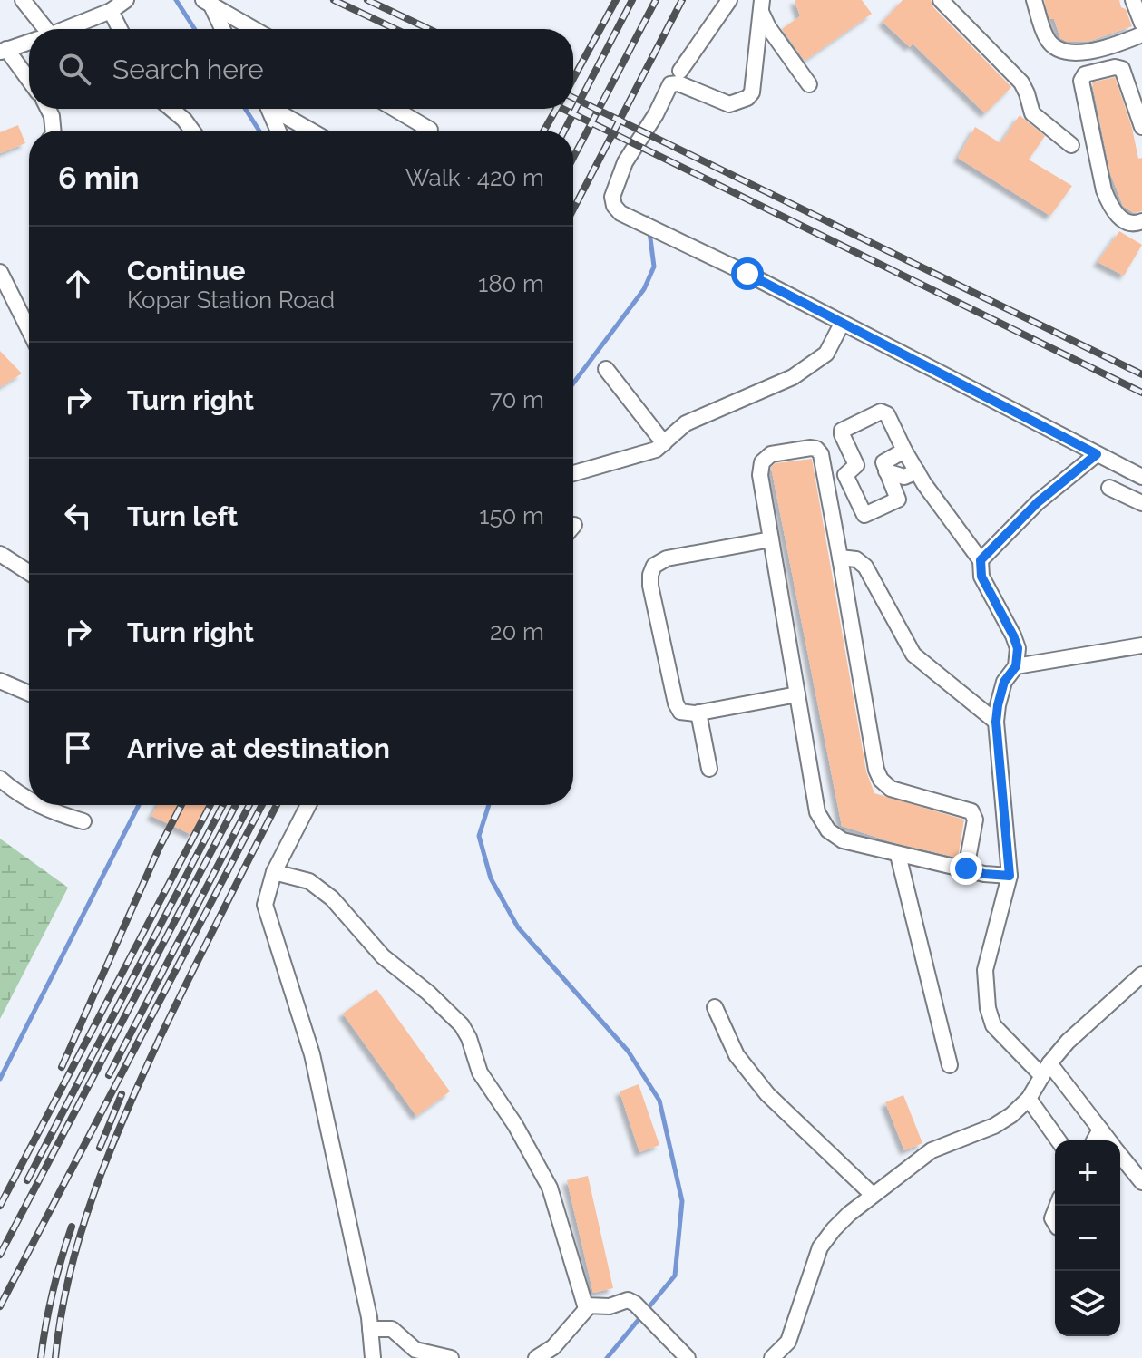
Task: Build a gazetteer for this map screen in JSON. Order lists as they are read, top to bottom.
{
  "page": {
    "search": "Search here",
    "heading": ["6 min", "Walk · 420 m"],
    "list": [
      ["Continue", "Kopar Station Road", "180 m"],
      ["Turn right", "70 m"],
      ["Turn left", "150 m"],
      ["Turn right", "20 m"],
      "Arrive at destination"
    ],
    "map_buttons": ["+", "−"]
  }
}
